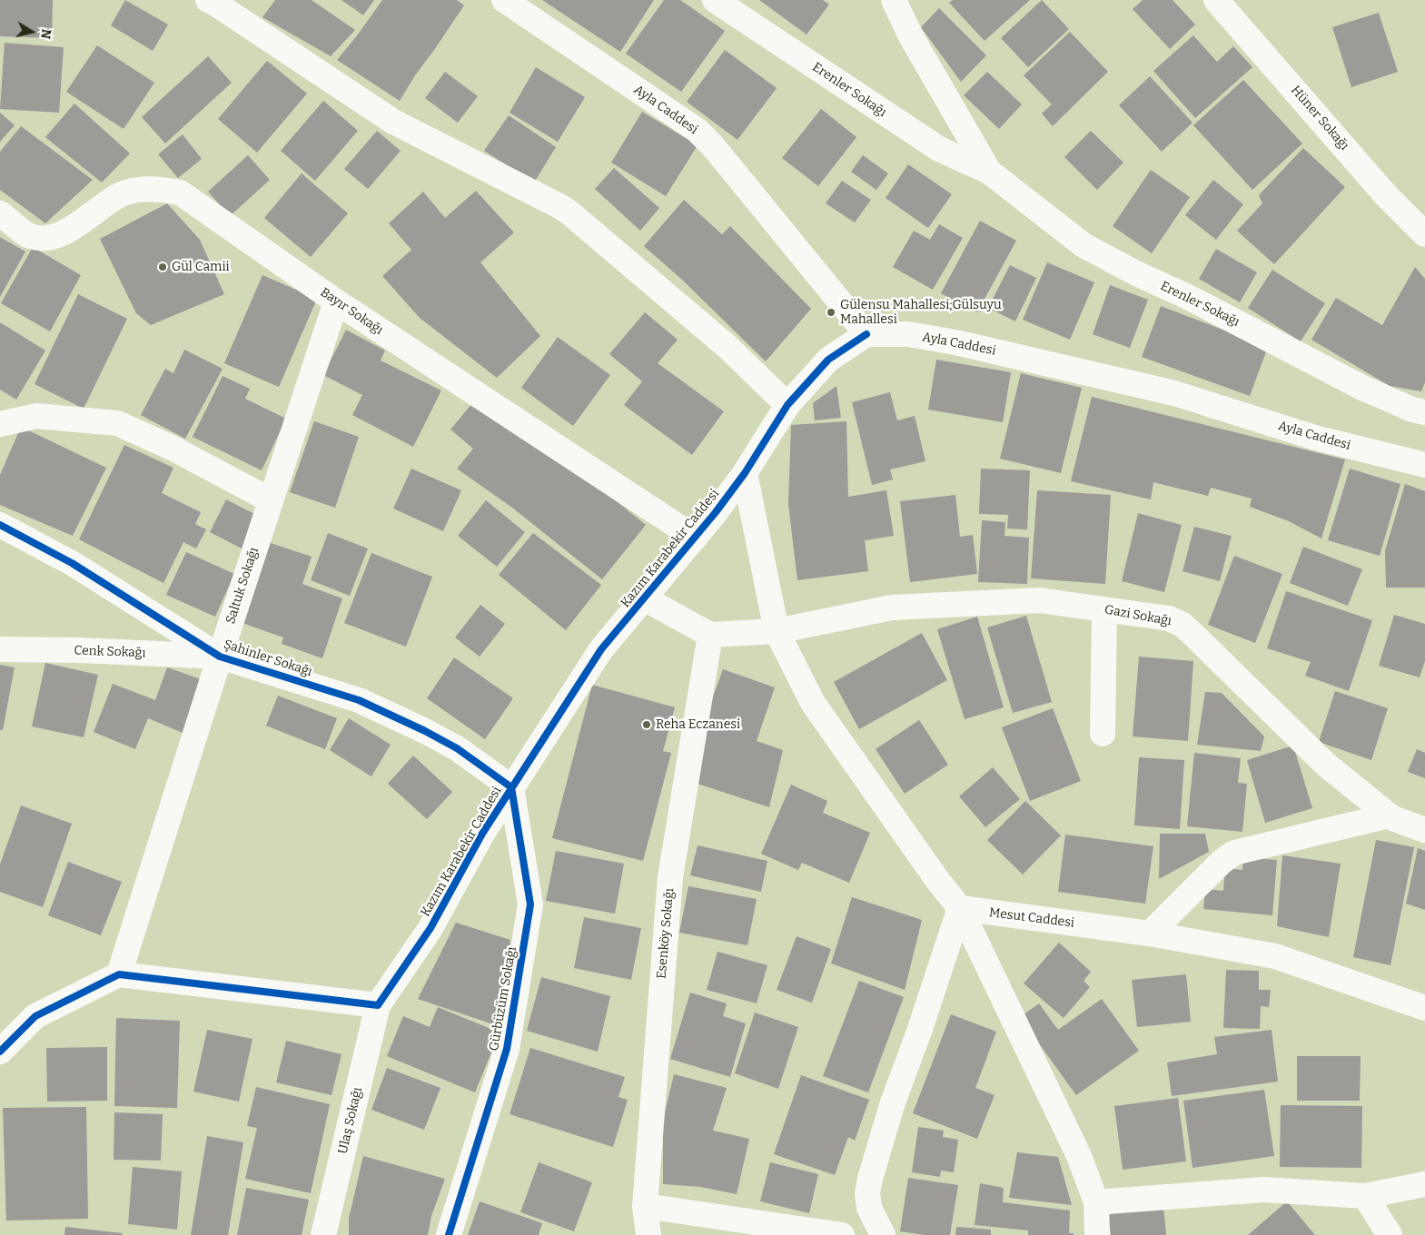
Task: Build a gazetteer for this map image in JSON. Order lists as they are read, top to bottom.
{
  "streets": {
    "street": [
      "Erenler Sokağı",
      "Ayla Caddesi",
      "Hüner Sokağı",
      "Bayır Sokağı",
      "Kazım Karabekir Caddesi",
      "Saltuk Sokağı",
      "Gazi Sokağı",
      "Cenk Sokağı",
      "Şahinler Sokağı",
      "Mesut Caddesi",
      "Esenköy Sokağı",
      "Gürbüzüm Sokağı",
      "Ulaş Sokağı"
    ]
  },
  "crossings": [
    ["Ayla Caddesi", "Kazım Karabekir Caddesi"],
    ["Bayır Sokağı", "Kazım Karabekir Caddesi"],
    ["Bayır Sokağı", "Saltuk Sokağı"],
    ["Kazım Karabekir Caddesi", "Şahinler Sokağı"],
    ["Kazım Karabekir Caddesi", "Gürbüzüm Sokağı"],
    ["Kazım Karabekir Caddesi", "Ulaş Sokağı"],
    ["Saltuk Sokağı", "Cenk Sokağı"],
    ["Saltuk Sokağı", "Şahinler Sokağı"],
    ["Gazi Sokağı", "Esenköy Sokağı"],
    ["Cenk Sokağı", "Şahinler Sokağı"],
    ["Şahinler Sokağı", "Gürbüzüm Sokağı"]
  ],
  "places": ["Gül Camii", "Gülensu Mahallesi;Gülsuyu Mahallesi", "Reha Eczanesi"],
  "north": "right"
}
